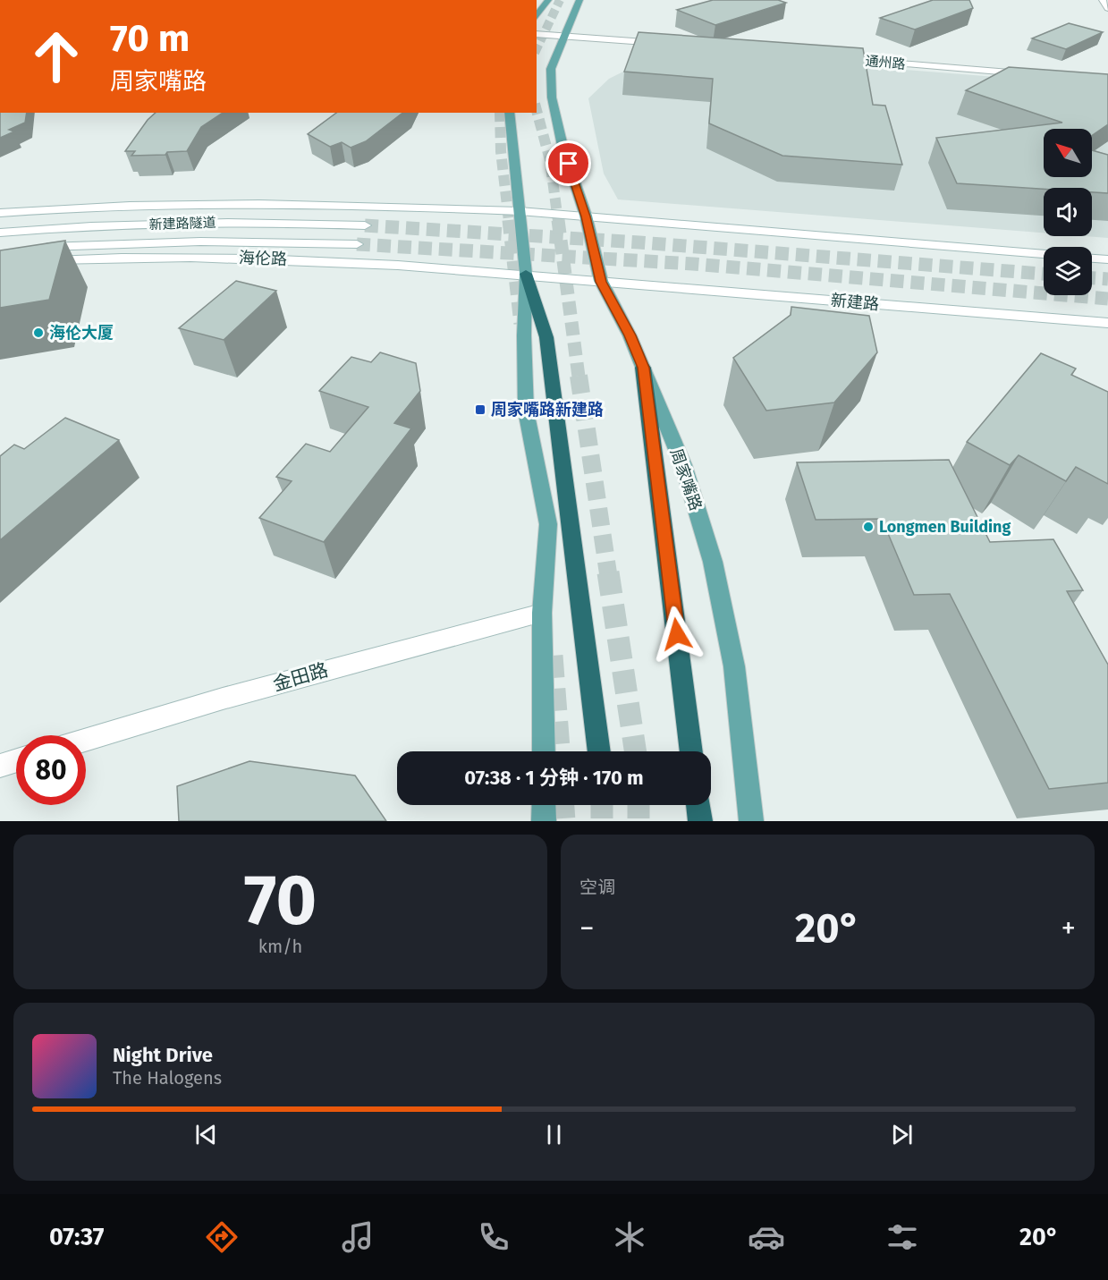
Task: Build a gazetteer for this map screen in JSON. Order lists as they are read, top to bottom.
{
  "streets": {
    "main road": [
      "通州路",
      "新建路隧道",
      "海伦路",
      "新建路",
      "周家嘴路",
      "金田路"
    ]
  },
  "crossings": [
    ["海伦路", "新建路"],
    ["海伦路", "周家嘴路"],
    ["新建路", "周家嘴路"]
  ],
  "places": {
    "other": ["海伦大厦", "Longmen Building"],
    "transit": ["周家嘴路新建路"]
  },
  "north": "top left",
  "page": {
    "turn": ["70 m", "周家嘴路"],
    "limit": "80",
    "trip": "07:38 · 1 分钟 · 170 m",
    "tile": [
      ["70", "km/h"],
      "空调"
    ],
    "heat": ["−", "20°", "+"],
    "song": ["Night Drive", "The Halogens"],
    "tabs": ["07:37", "20°"]
  }
}
